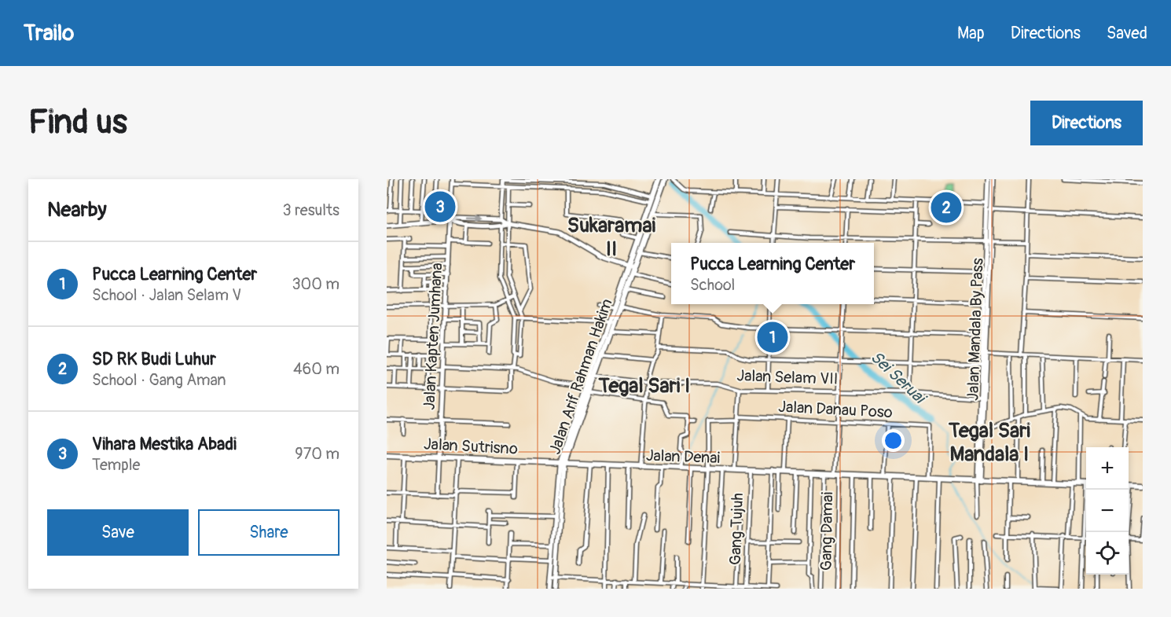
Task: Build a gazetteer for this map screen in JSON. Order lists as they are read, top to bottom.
{
  "streets": {
    "main road": ["Jalan Arif Rahman Hakim", "Jalan Sutrisno", "Jalan Denai"],
    "street": [
      "Jalan Mandala By Pass",
      "Jalan Kapten Jumhana",
      "Jalan Selam VII",
      "Jalan Danau Poso",
      "Gang Tujuh",
      "Gang Damai"
    ]
  },
  "crossings": [
    ["Jalan Mandala By Pass", "Jalan Selam VII"],
    ["Jalan Mandala By Pass", "Jalan Denai"],
    ["Jalan Kapten Jumhana", "Jalan Sutrisno"],
    ["Jalan Arif Rahman Hakim", "Jalan Selam VII"],
    ["Jalan Arif Rahman Hakim", "Jalan Sutrisno"],
    ["Jalan Arif Rahman Hakim", "Jalan Denai"],
    ["Jalan Selam VII", "Gang Damai"],
    ["Jalan Danau Poso", "Jalan Denai"],
    ["Jalan Danau Poso", "Gang Damai"],
    ["Jalan Sutrisno", "Jalan Denai"],
    ["Jalan Denai", "Gang Tujuh"],
    ["Jalan Denai", "Gang Damai"]
  ],
  "districts": ["Sukaramai II", "Tegal Sari I", "Tegal Sari Mandala I"],
  "water": ["Sei Seruai"],
  "page": {
    "header": "Trailo",
    "nav": ["Map", "Directions", "Saved"],
    "buttons": [
      "Directions",
      ["Save", "Share"]
    ],
    "title": "Find us",
    "heading": ["Nearby", "3 results"],
    "pins": ["3", "2", "1"],
    "list": [
      {
        "mark": "1",
        "name": "Pucca Learning Center",
        "note": "School · Jalan Selam V",
        "value": "300 m"
      },
      {
        "mark": "2",
        "name": "SD RK Budi Luhur",
        "note": "School · Gang Aman",
        "value": "460 m"
      },
      {
        "mark": "3",
        "name": "Vihara Mestika Abadi",
        "note": "Temple",
        "value": "970 m"
      }
    ],
    "popup": ["Pucca Learning Center", "School"],
    "map_buttons": ["+", "−"]
  }
}
